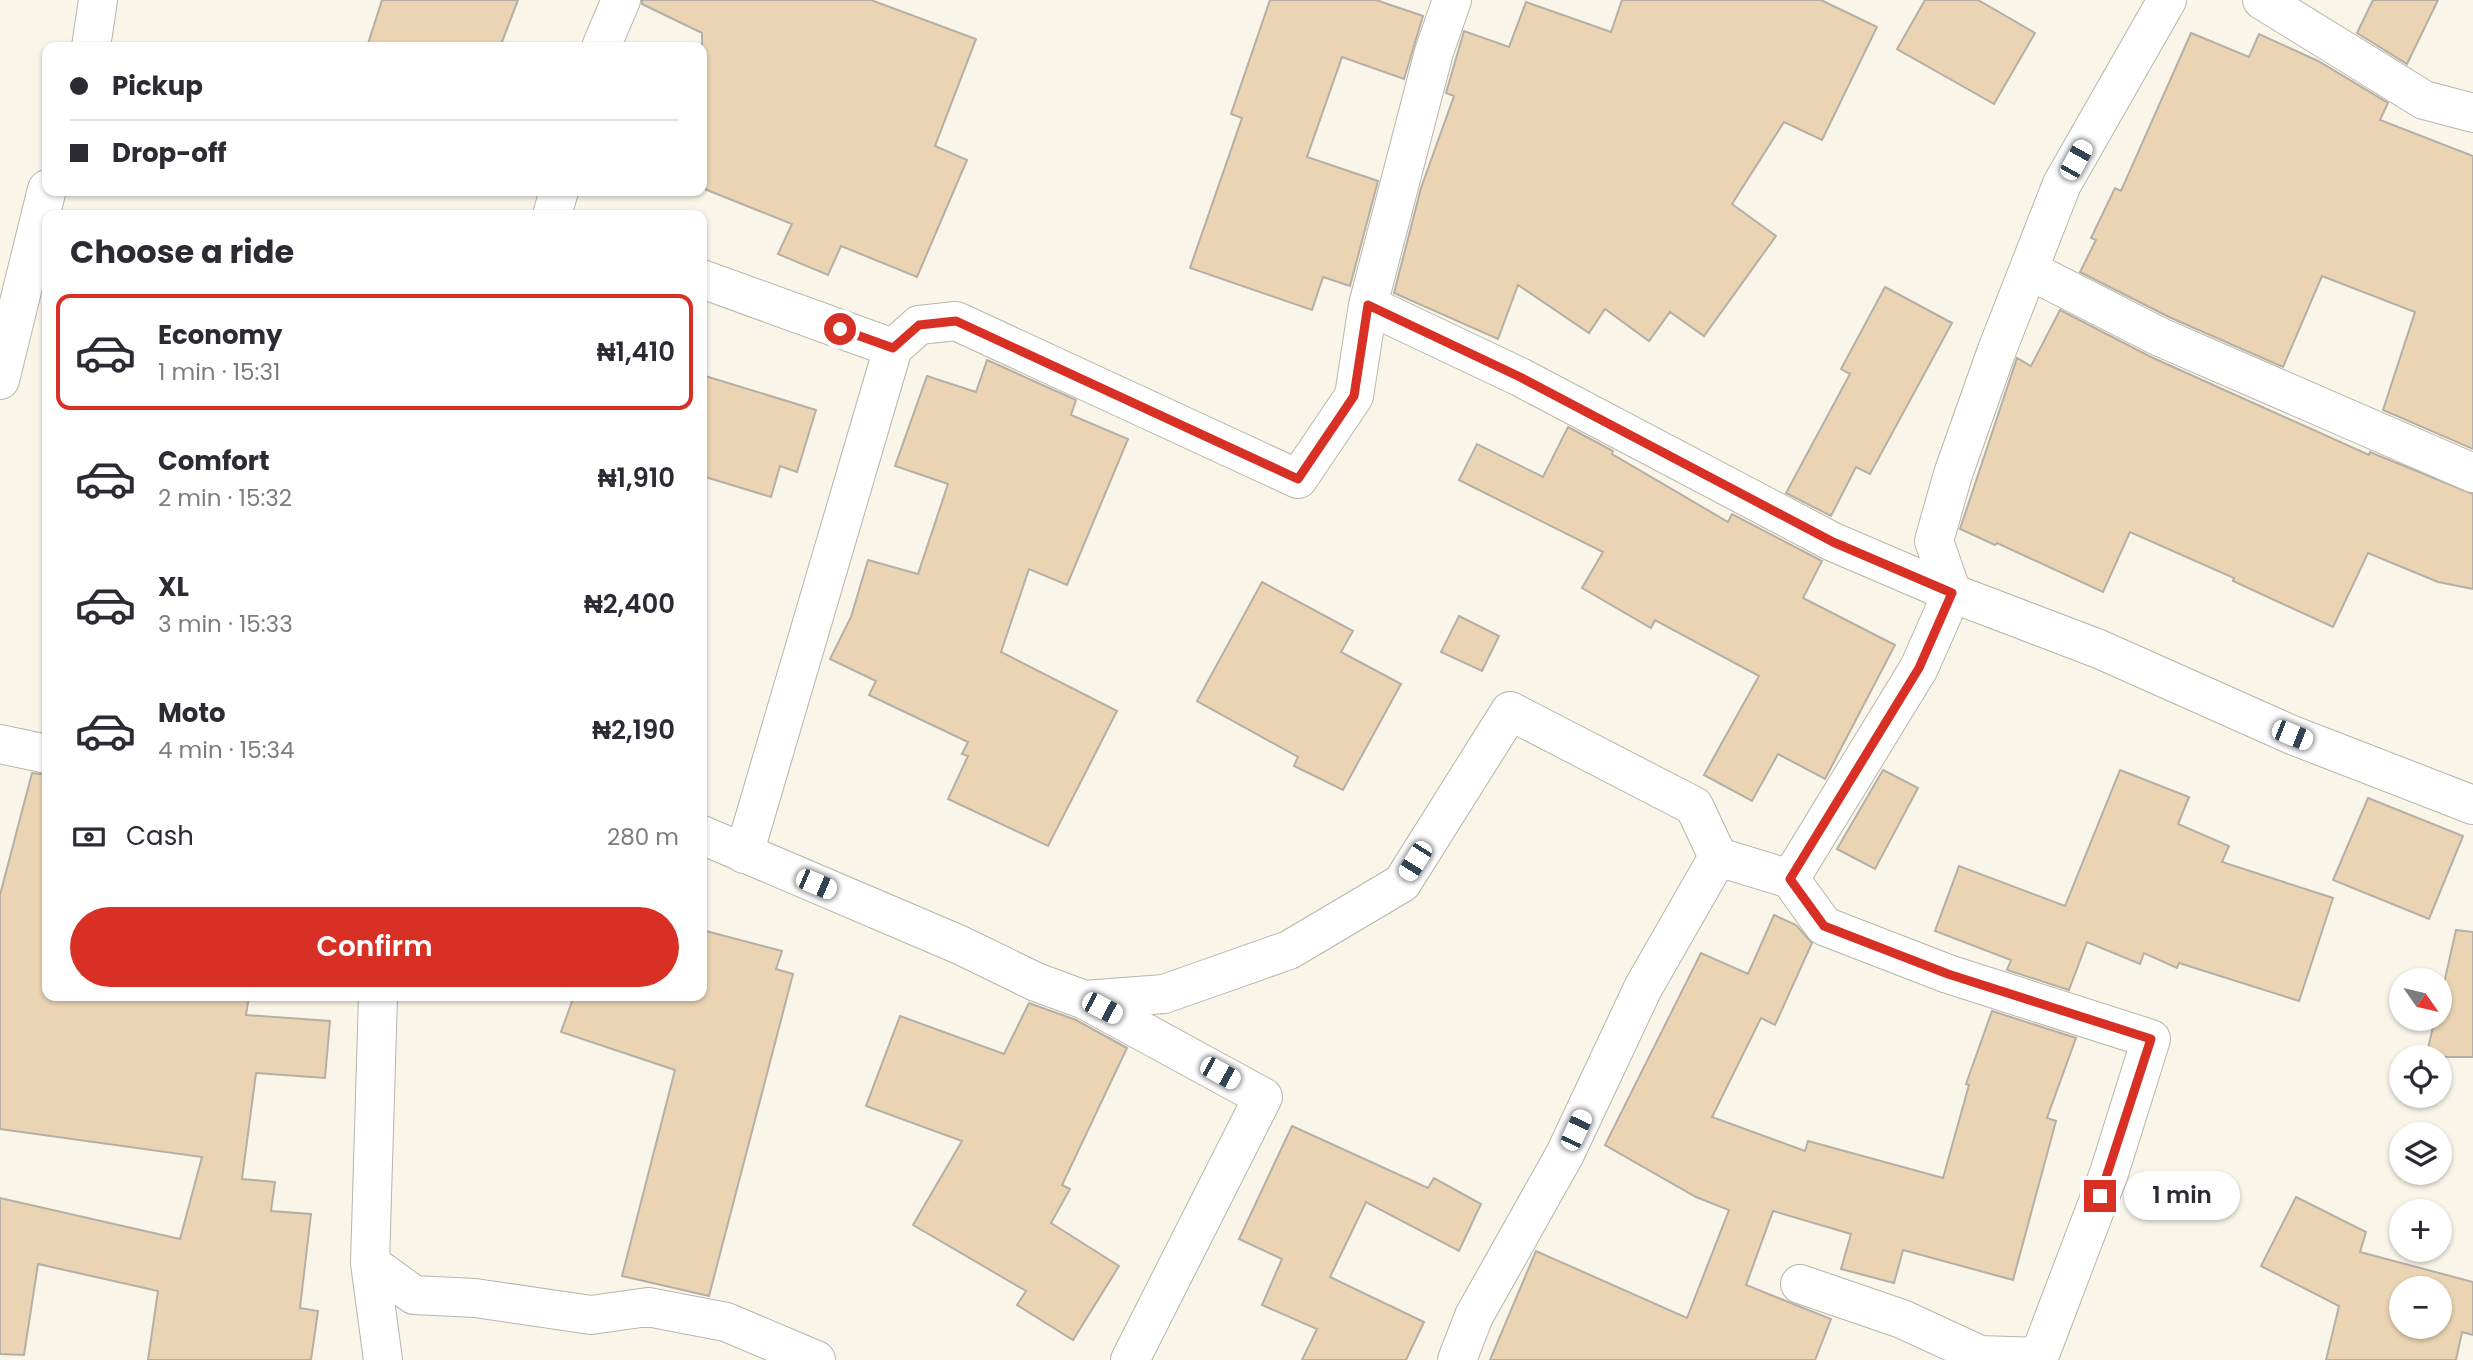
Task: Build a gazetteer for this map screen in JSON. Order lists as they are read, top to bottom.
{
  "north": "bottom right",
  "page": {
    "banner": ["Pickup", "Drop-off"],
    "heading": "Choose a ride",
    "list": [
      {
        "name": "Economy",
        "note": "1 min · 15:31",
        "value": "₦1,410"
      },
      {
        "name": "Comfort",
        "note": "2 min · 15:32",
        "value": "₦1,910"
      },
      {
        "name": "XL",
        "note": "3 min · 15:33",
        "value": "₦2,400"
      },
      {
        "name": "Moto",
        "note": "4 min · 15:34",
        "value": "₦2,190"
      }
    ],
    "pay": ["Cash", "280 m"],
    "buttons": "Confirm",
    "map_buttons": ["+", "−"],
    "bubble": "1 min"
  }
}
